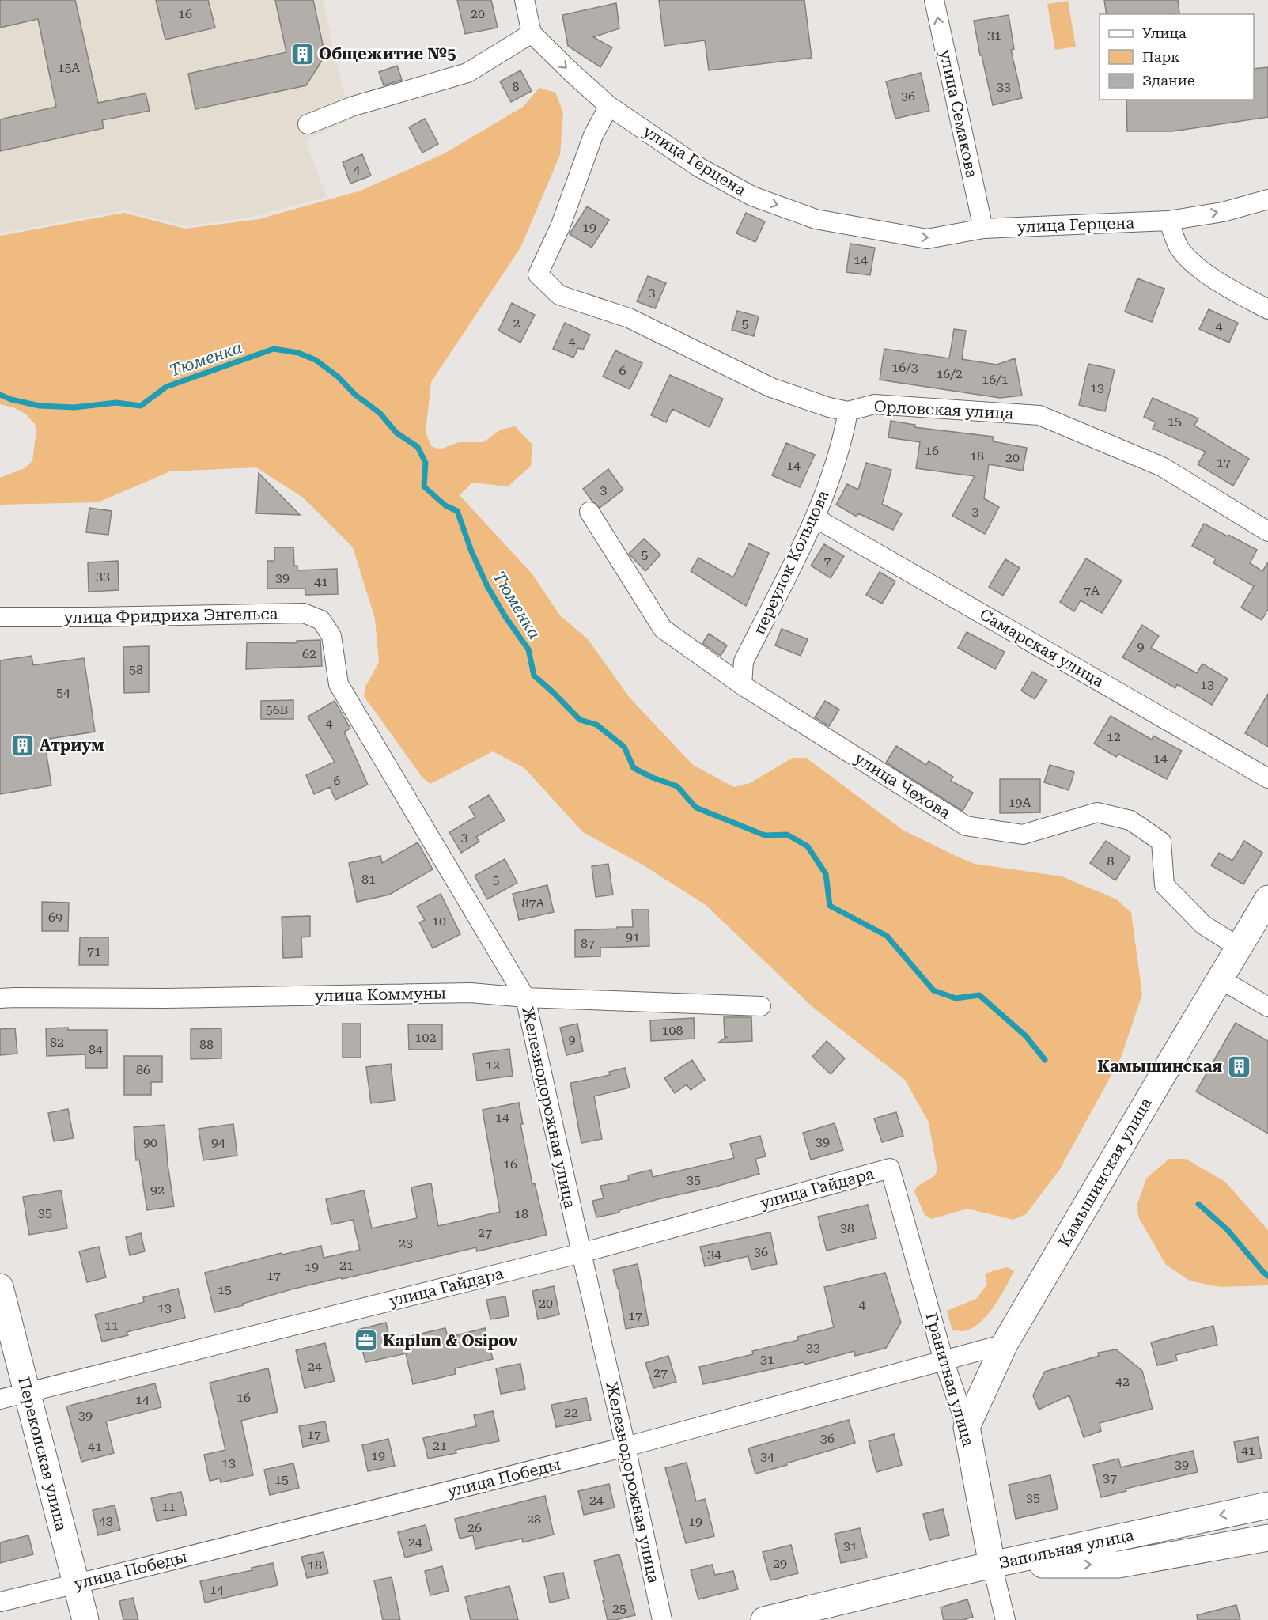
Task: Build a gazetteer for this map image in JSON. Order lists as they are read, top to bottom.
{
  "streets": {
    "street": [
      "улица Семакова",
      "улица Герцена",
      "Орловская улица",
      "переулок Кольцова",
      "улица Фридриха Энгельса",
      "Самарская улица",
      "улица Чехова",
      "улица Коммуны",
      "Железнодорожная улица",
      "Камышинская улица",
      "улица Гайдара",
      "Гранитная улица",
      "Перекопская улица",
      "улица Победы",
      "Запольная улица"
    ]
  },
  "crossings": [
    ["улица Семакова", "улица Герцена"],
    ["улица Герцена", "Орловская улица"],
    ["Орловская улица", "переулок Кольцова"],
    ["переулок Кольцова", "Самарская улица"],
    ["переулок Кольцова", "улица Чехова"],
    ["улица Фридриха Энгельса", "Железнодорожная улица"],
    ["улица Чехова", "Камышинская улица"],
    ["улица Коммуны", "Железнодорожная улица"],
    ["Железнодорожная улица", "улица Гайдара"],
    ["Железнодорожная улица", "улица Победы"],
    ["Камышинская улица", "Гранитная улица"],
    ["Камышинская улица", "улица Победы"],
    ["улица Гайдара", "Гранитная улица"],
    ["улица Гайдара", "Перекопская улица"],
    ["Гранитная улица", "улица Победы"],
    ["Гранитная улица", "Запольная улица"],
    ["Перекопская улица", "улица Победы"]
  ],
  "one_way": ["улица Семакова", "улица Герцена"],
  "water": ["Тюменка"],
  "places": {
    "building": ["Общежитие №5", "Атриум", "Камышинская"],
    "office": ["Kaplun & Osipov"]
  },
  "house_numbers": [
    "16",
    "20",
    "31",
    "15А",
    "8",
    "33",
    "36",
    "4",
    "19",
    "14",
    "3",
    "2",
    "5",
    "4",
    "4",
    "16/3",
    "6",
    "16/2",
    "16/1",
    "13",
    "15",
    "16",
    "18",
    "20",
    "17",
    "14",
    "3",
    "3",
    "5",
    "7",
    "33",
    "39",
    "41",
    "7А",
    "9",
    "62",
    "58",
    "13",
    "54",
    "56В",
    "4",
    "12",
    "14",
    "6",
    "19А",
    "3",
    "8",
    "81",
    "5",
    "87А",
    "69",
    "10",
    "91",
    "87",
    "71",
    "108",
    "102",
    "9",
    "82",
    "88",
    "84",
    "12",
    "86",
    "14",
    "39",
    "90",
    "94",
    "16",
    "35",
    "92",
    "35",
    "18",
    "38",
    "27",
    "23",
    "36",
    "34",
    "21",
    "19",
    "17",
    "15",
    "20",
    "4",
    "13",
    "17",
    "11",
    "33",
    "31",
    "24",
    "27",
    "42",
    "16",
    "14",
    "22",
    "39",
    "17",
    "36",
    "21",
    "41",
    "41",
    "19",
    "34",
    "13",
    "39",
    "37",
    "15",
    "35",
    "24",
    "11",
    "28",
    "43",
    "19",
    "26",
    "24",
    "31",
    "29",
    "18",
    "14",
    "25"
  ],
  "legend": ["Улица", "Парк", "Здание"]
}
